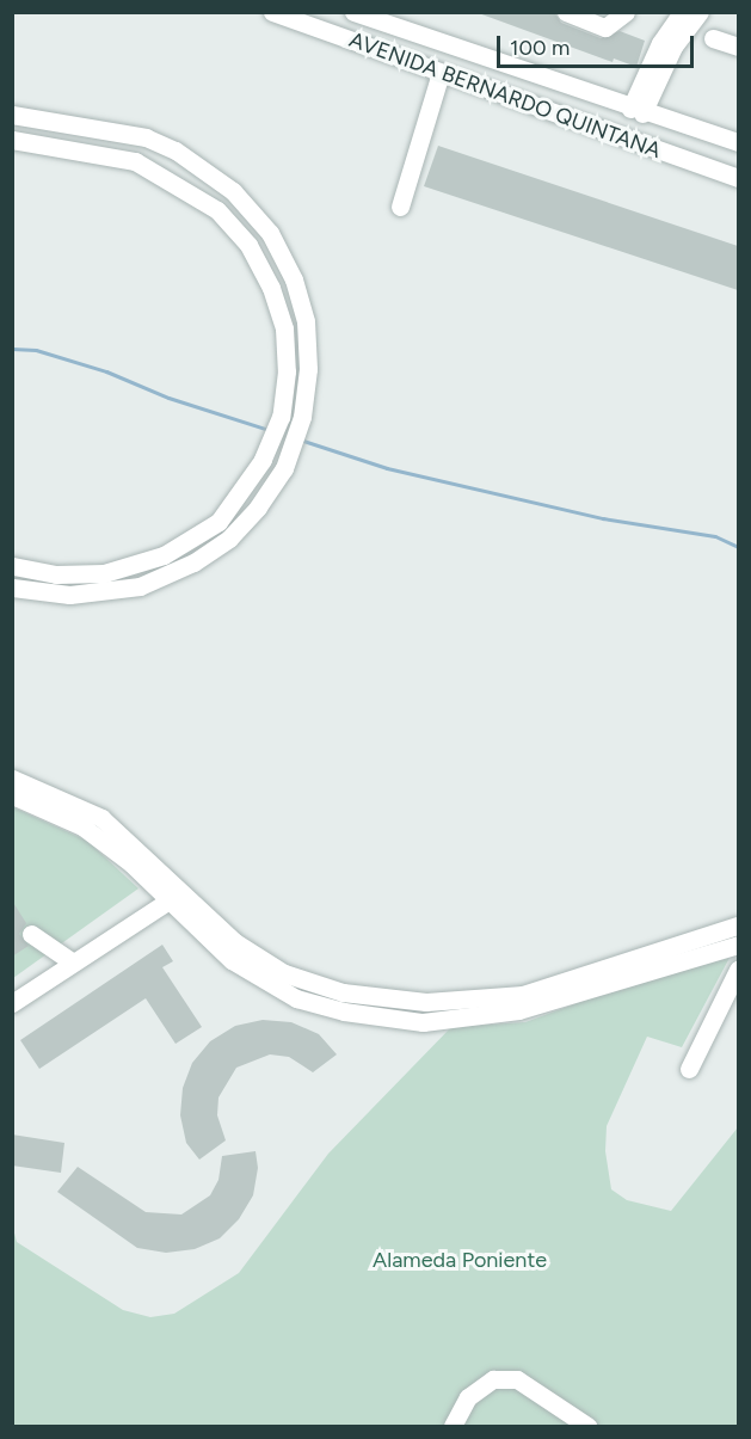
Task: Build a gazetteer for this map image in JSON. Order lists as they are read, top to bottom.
{
  "streets": {
    "street": ["AVENIDA BERNARDO QUINTANA"]
  },
  "parks": ["Alameda Poniente"],
  "scale_bar": "100 m"
}
